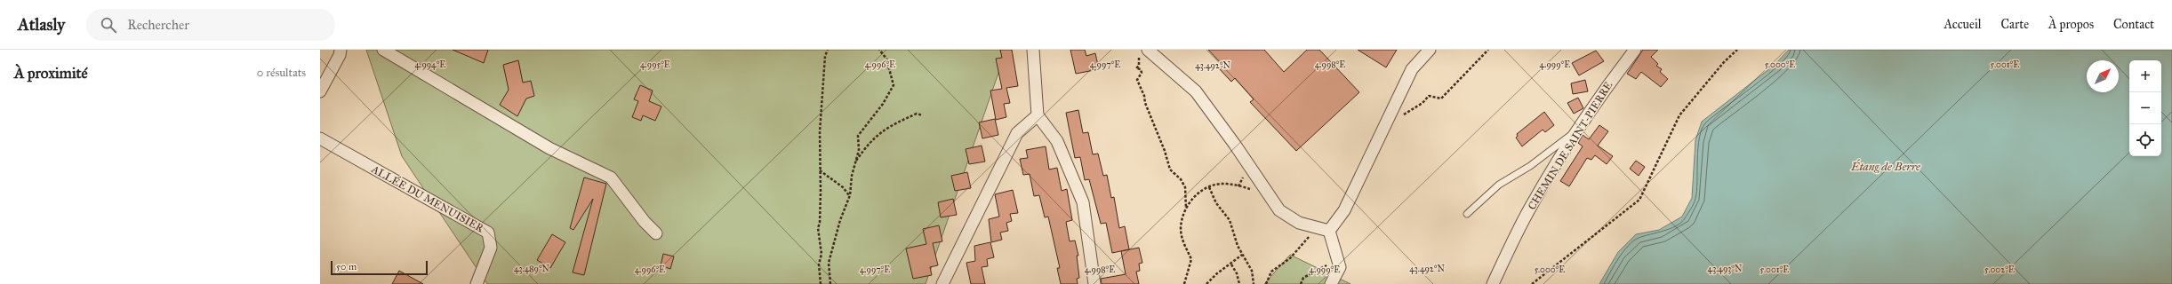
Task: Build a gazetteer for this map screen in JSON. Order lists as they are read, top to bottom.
{
  "streets": {
    "street": ["CHEMIN DE SAINT-PIERRE", "ALLÉE DU MENUISIER"]
  },
  "water": ["Étang de Berre"],
  "scale_bar": "50 m",
  "north": "top right",
  "page": {
    "header": "Atlasly",
    "search": "Rechercher",
    "nav": [
      "Accueil",
      "Carte",
      "À propos",
      "Contact"
    ],
    "heading": ["À proximité", "0 résultats"],
    "map_buttons": ["+", "−"],
    "scale": "50 m"
  },
  "coordinates": [
    "4.994°E",
    "4.995°E",
    "4.996°E",
    "4.997°E",
    "4.998°E",
    "4.999°E",
    "5.000°E",
    "5.001°E",
    "43.492°N",
    "43.489°N",
    "43.493°N",
    "5.002°E"
  ]
}
